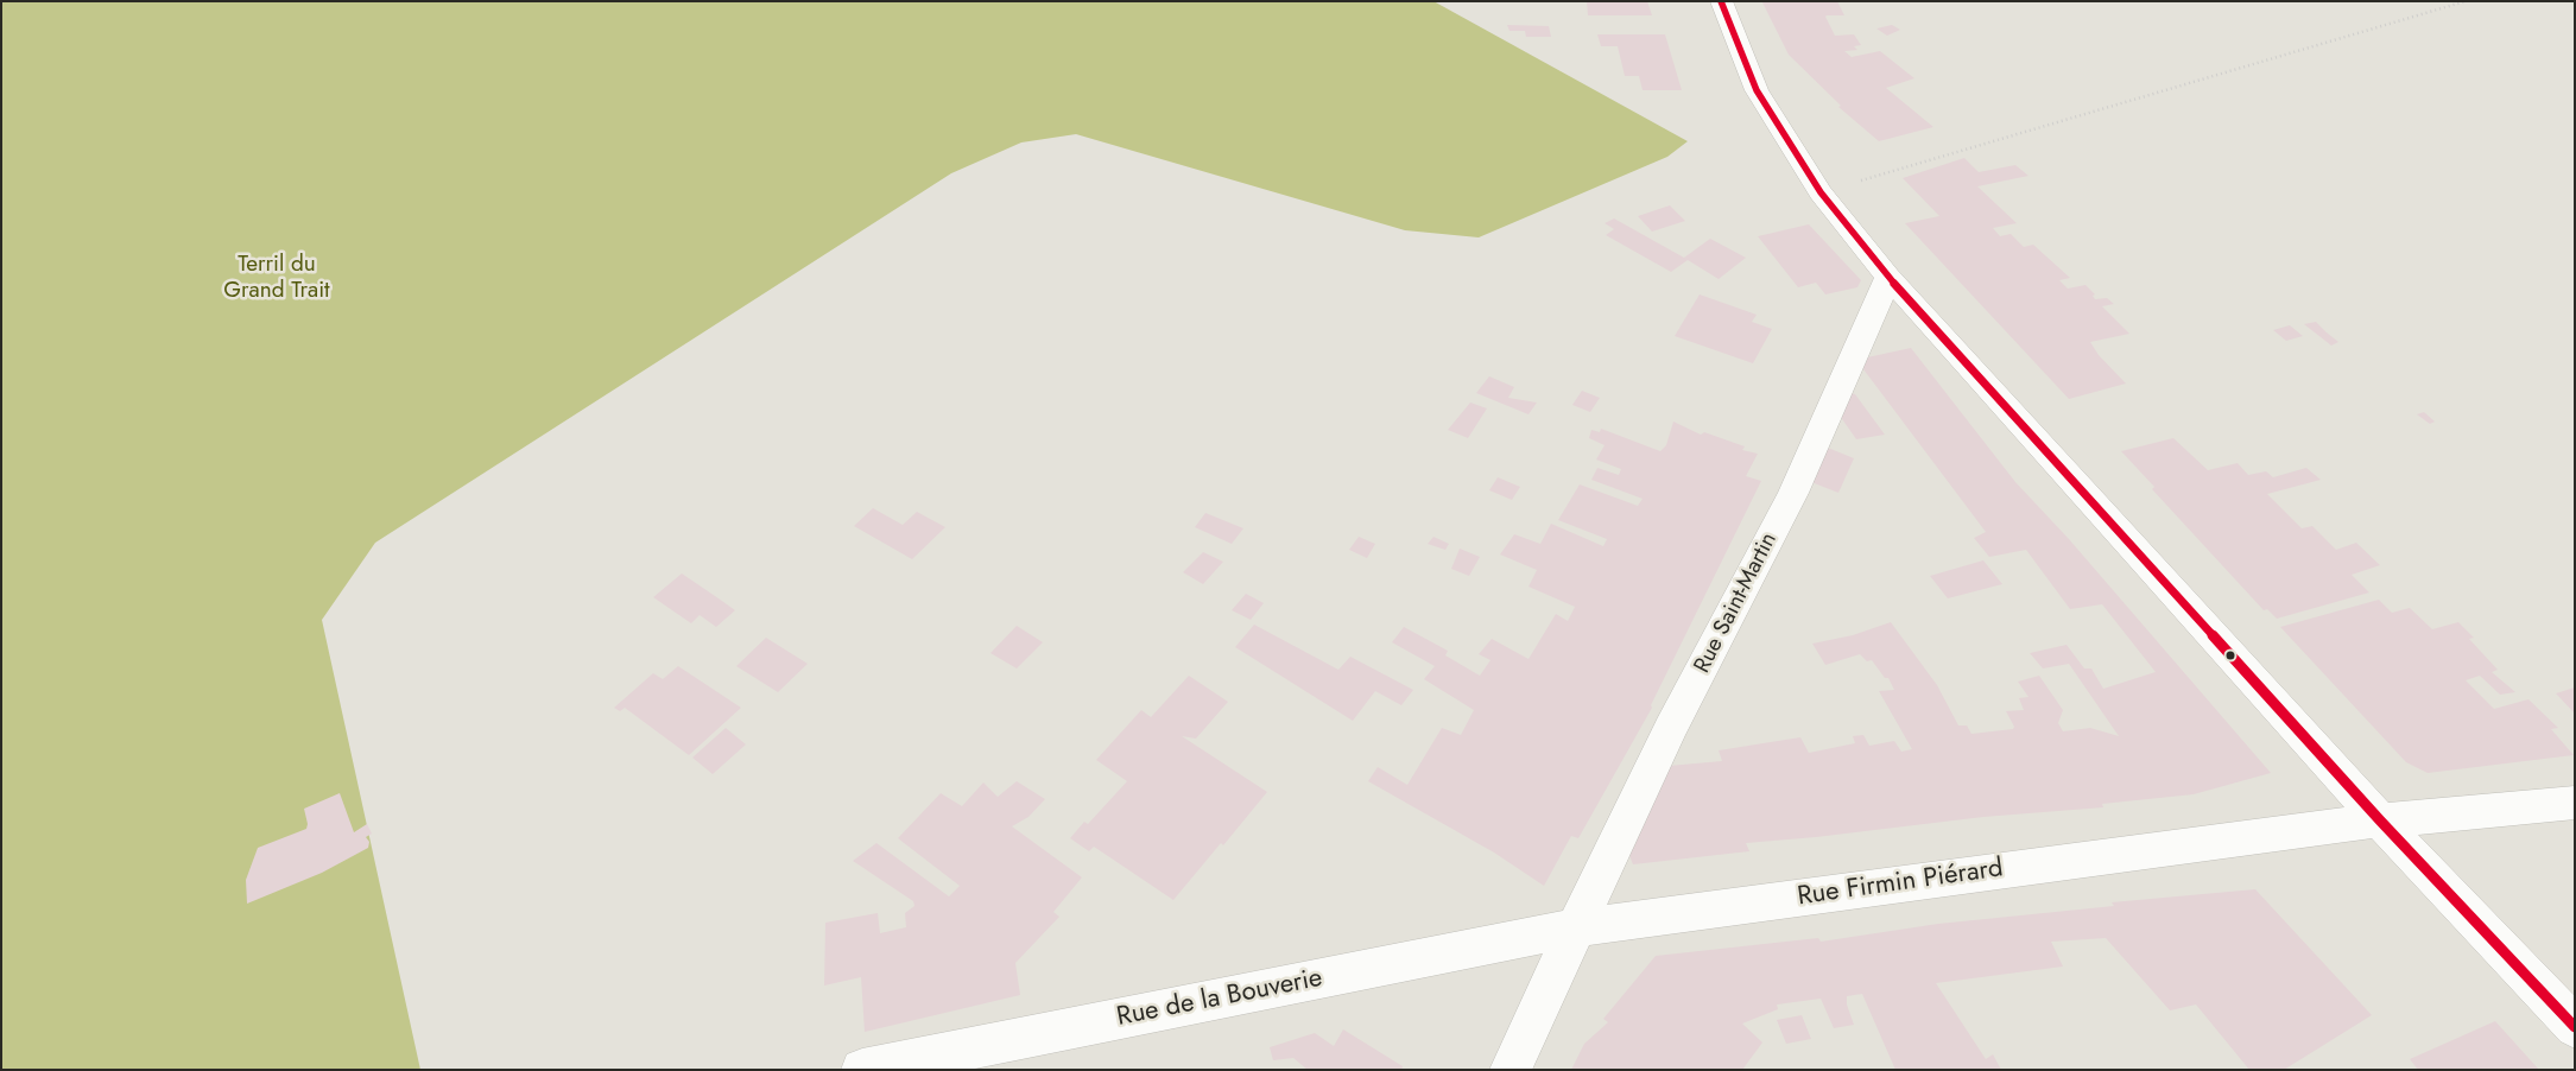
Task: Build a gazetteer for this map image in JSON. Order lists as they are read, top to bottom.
{
  "streets": {
    "street": ["Rue Saint-Martin", "Rue Firmin Piérard", "Rue de la Bouverie"]
  },
  "crossings": [
    ["Rue Saint-Martin", "Rue Firmin Piérard"],
    ["Rue Saint-Martin", "Rue de la Bouverie"],
    ["Rue Firmin Piérard", "Rue de la Bouverie"]
  ],
  "parks": ["Terril du Grand Trait"]
}
